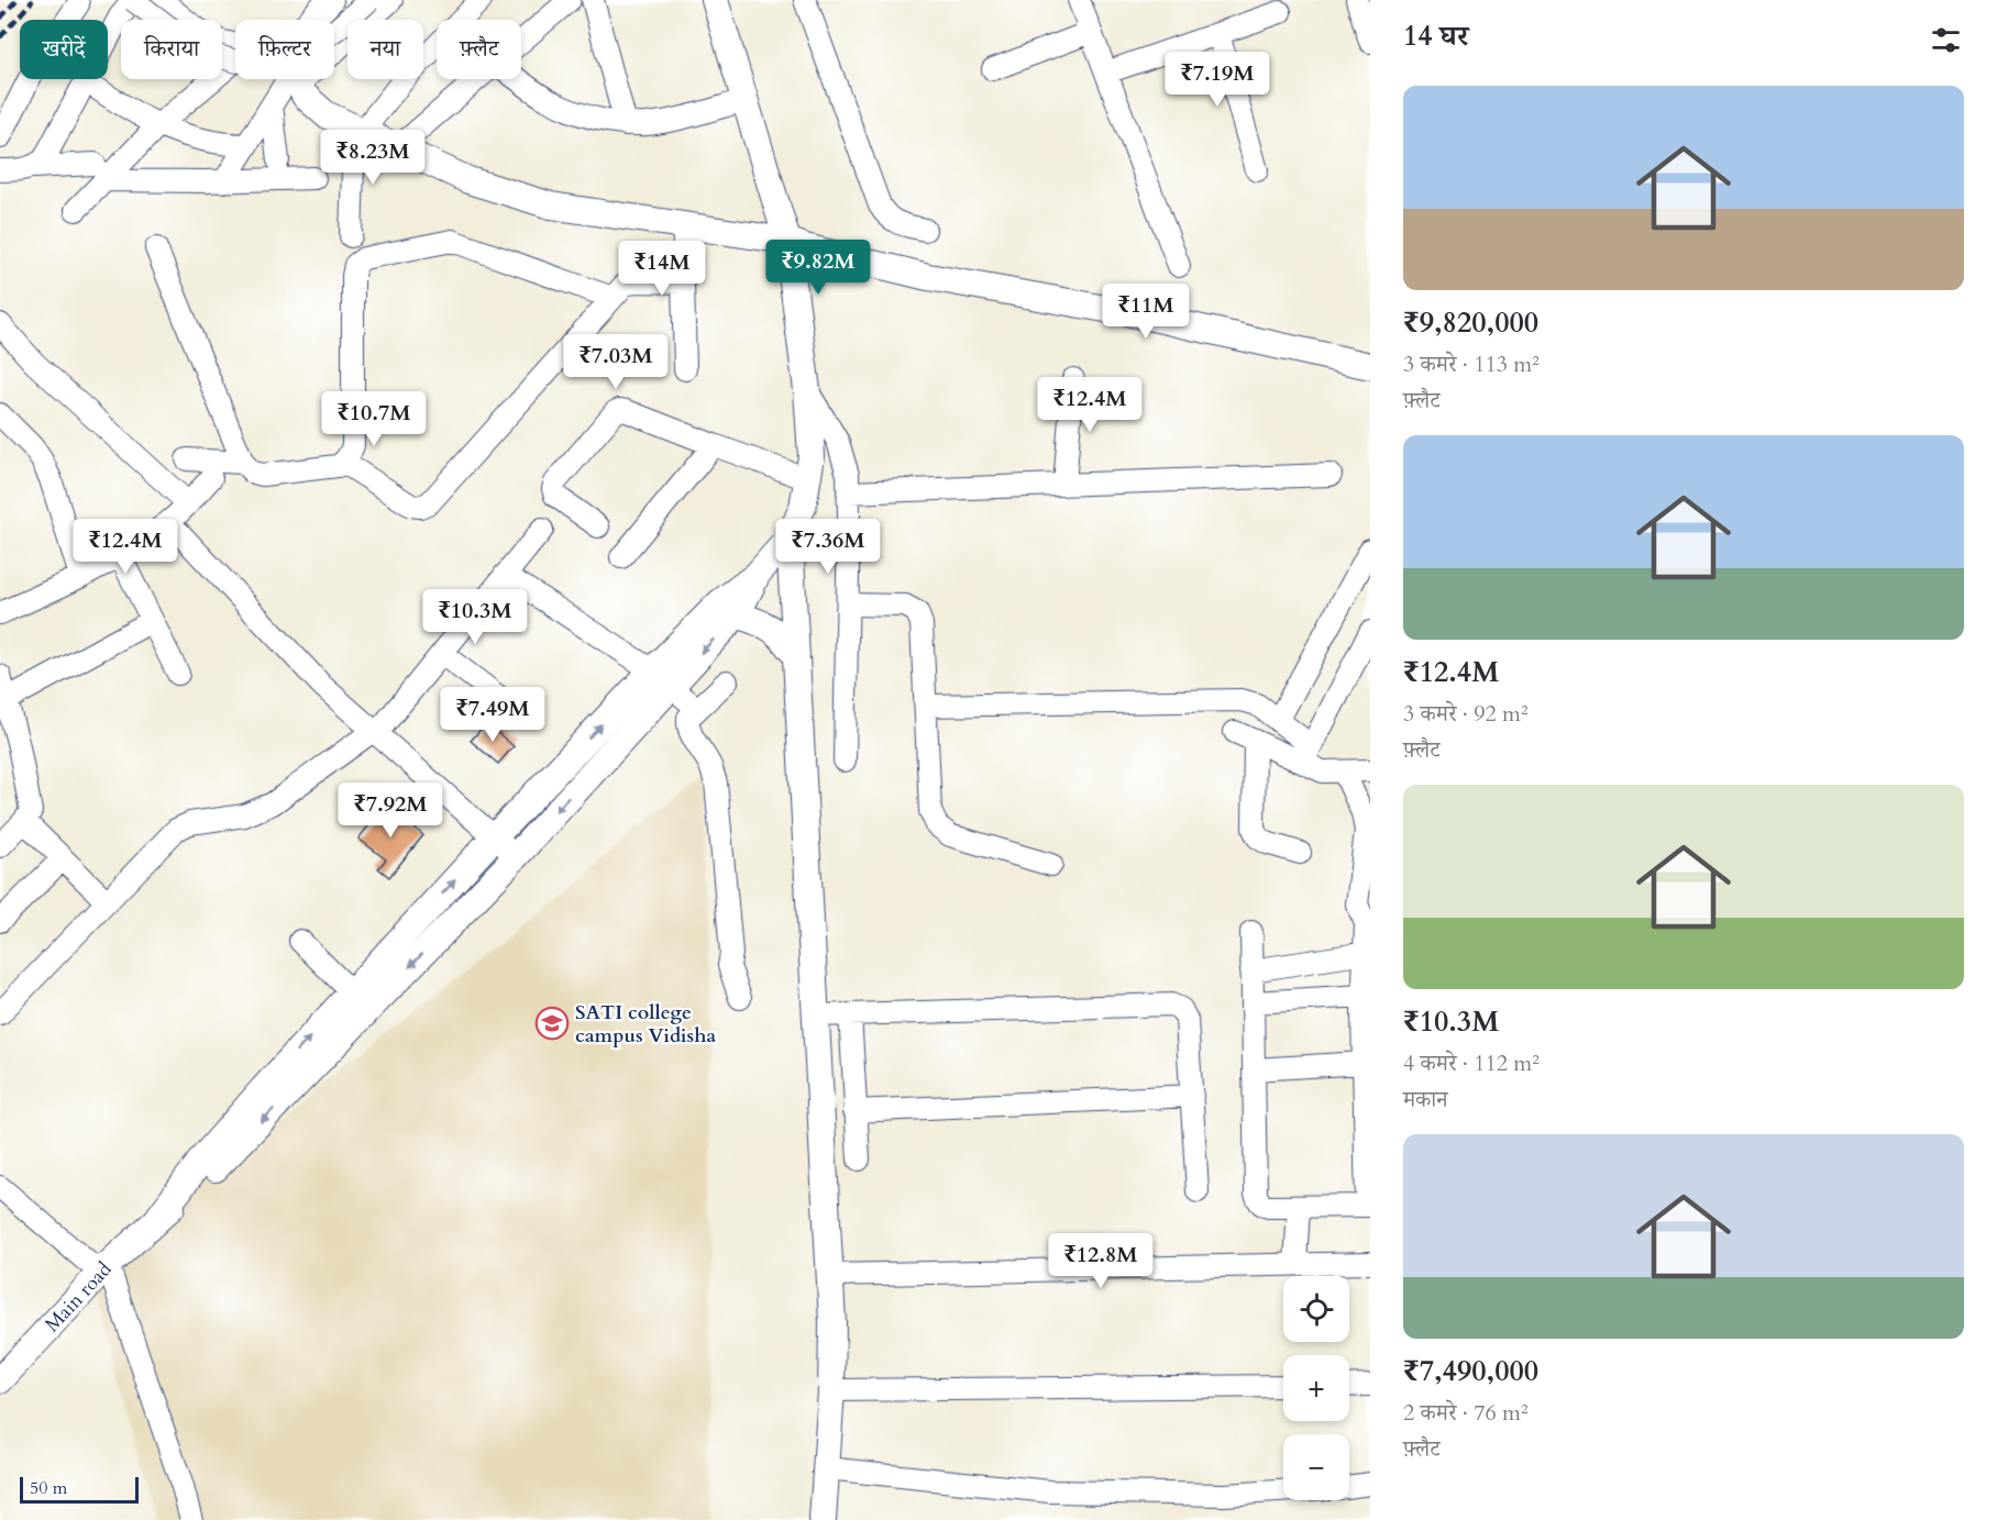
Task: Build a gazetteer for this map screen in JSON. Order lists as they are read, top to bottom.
{
  "streets": {
    "main road": ["Main road"]
  },
  "places": {
    "school or university": ["SATI college campus Vidisha"]
  },
  "scale_bar": "50 m",
  "page": {
    "heading": "14 घर",
    "chip": [
      "खरीदें",
      "किराया",
      "फ़िल्टर",
      "नया",
      "फ़्लैट"
    ],
    "price": [
      "₹7.19M",
      "₹8.23M",
      "₹9.82M",
      "₹14M",
      "₹11M",
      "₹7.03M",
      "₹12.4M",
      "₹10.7M",
      "₹12.4M",
      "₹7.36M",
      "₹10.3M",
      "₹7.49M",
      "₹7.92M",
      "₹12.8M"
    ],
    "list": [
      {
        "name": "₹9,820,000",
        "note": "3 कमरे · 113 m² · फ़्लैट"
      },
      {
        "name": "₹12.4M",
        "note": "3 कमरे · 92 m² · फ़्लैट"
      },
      {
        "name": "₹10.3M",
        "note": "4 कमरे · 112 m² · मकान"
      },
      {
        "name": "₹7,490,000",
        "note": "2 कमरे · 76 m² · फ़्लैट"
      }
    ],
    "map_buttons": ["+", "−"],
    "scale": "50 m"
  }
}
